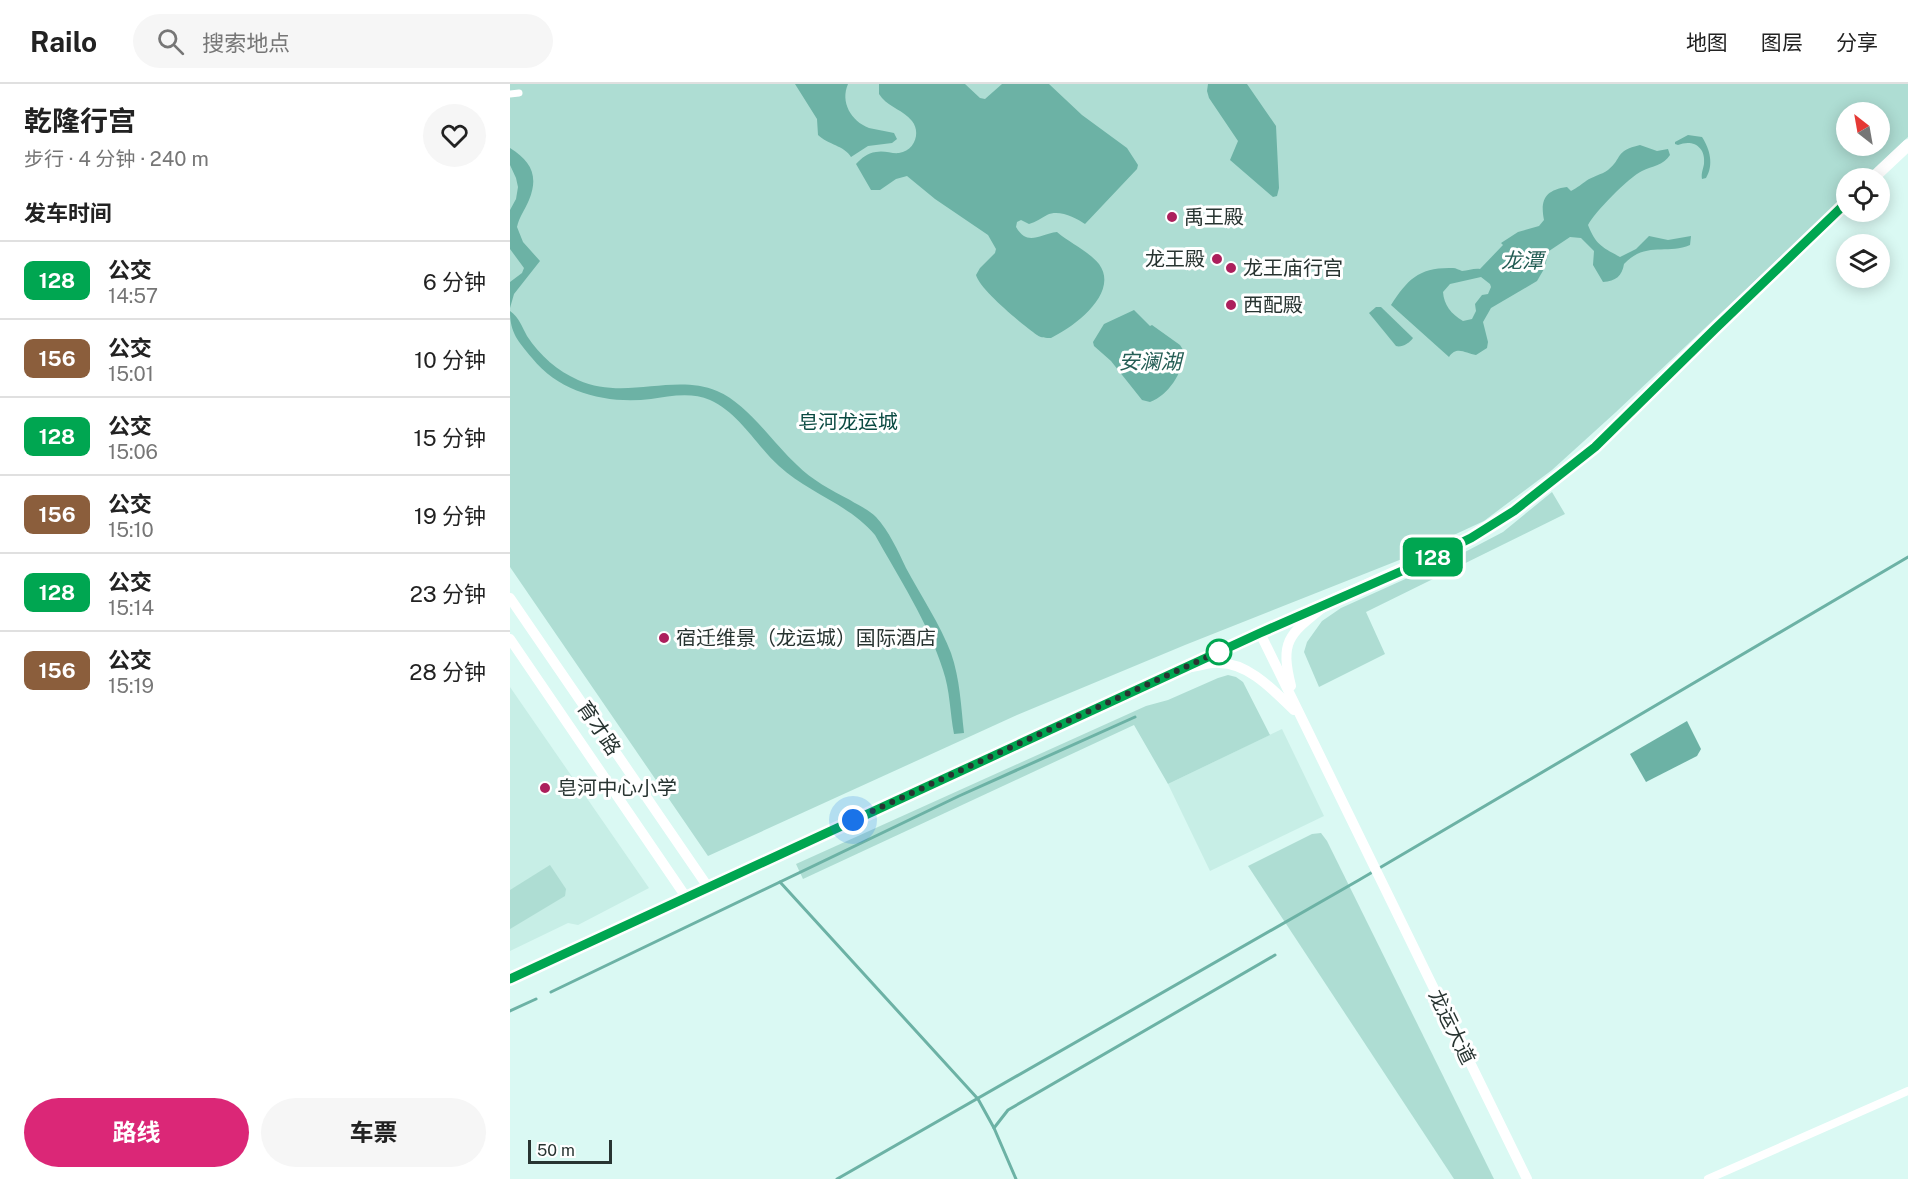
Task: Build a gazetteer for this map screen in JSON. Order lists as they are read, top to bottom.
{
  "streets": {
    "street": ["育才路", "龙运大道"]
  },
  "water": ["龙潭", "安澜湖"],
  "parks": ["皂河龙运城"],
  "places": [
    "禹王殿",
    "龙王殿",
    "龙王庙行宫",
    "西配殿",
    "宿迁维景（龙运城）国际酒店",
    "皂河中心小学"
  ],
  "lines": ["bus line 128"],
  "scale_bar": "50 m",
  "north": "top left",
  "page": {
    "header": "Railo",
    "search": "搜索地点",
    "nav": ["地图", "图层", "分享"],
    "heading": [
      ["乾隆行宫", "步行 · 4 分钟 · 240 m"],
      "发车时间"
    ],
    "on_map": "128",
    "list": [
      {
        "mark": "128",
        "name": "公交",
        "note": "14:57",
        "value": "6 分钟"
      },
      {
        "mark": "156",
        "name": "公交",
        "note": "15:01",
        "value": "10 分钟"
      },
      {
        "mark": "128",
        "name": "公交",
        "note": "15:06",
        "value": "15 分钟"
      },
      {
        "mark": "156",
        "name": "公交",
        "note": "15:10",
        "value": "19 分钟"
      },
      {
        "mark": "128",
        "name": "公交",
        "note": "15:14",
        "value": "23 分钟"
      },
      {
        "mark": "156",
        "name": "公交",
        "note": "15:19",
        "value": "28 分钟"
      }
    ],
    "buttons": ["路线", "车票"],
    "scale": "50 m"
  }
}
